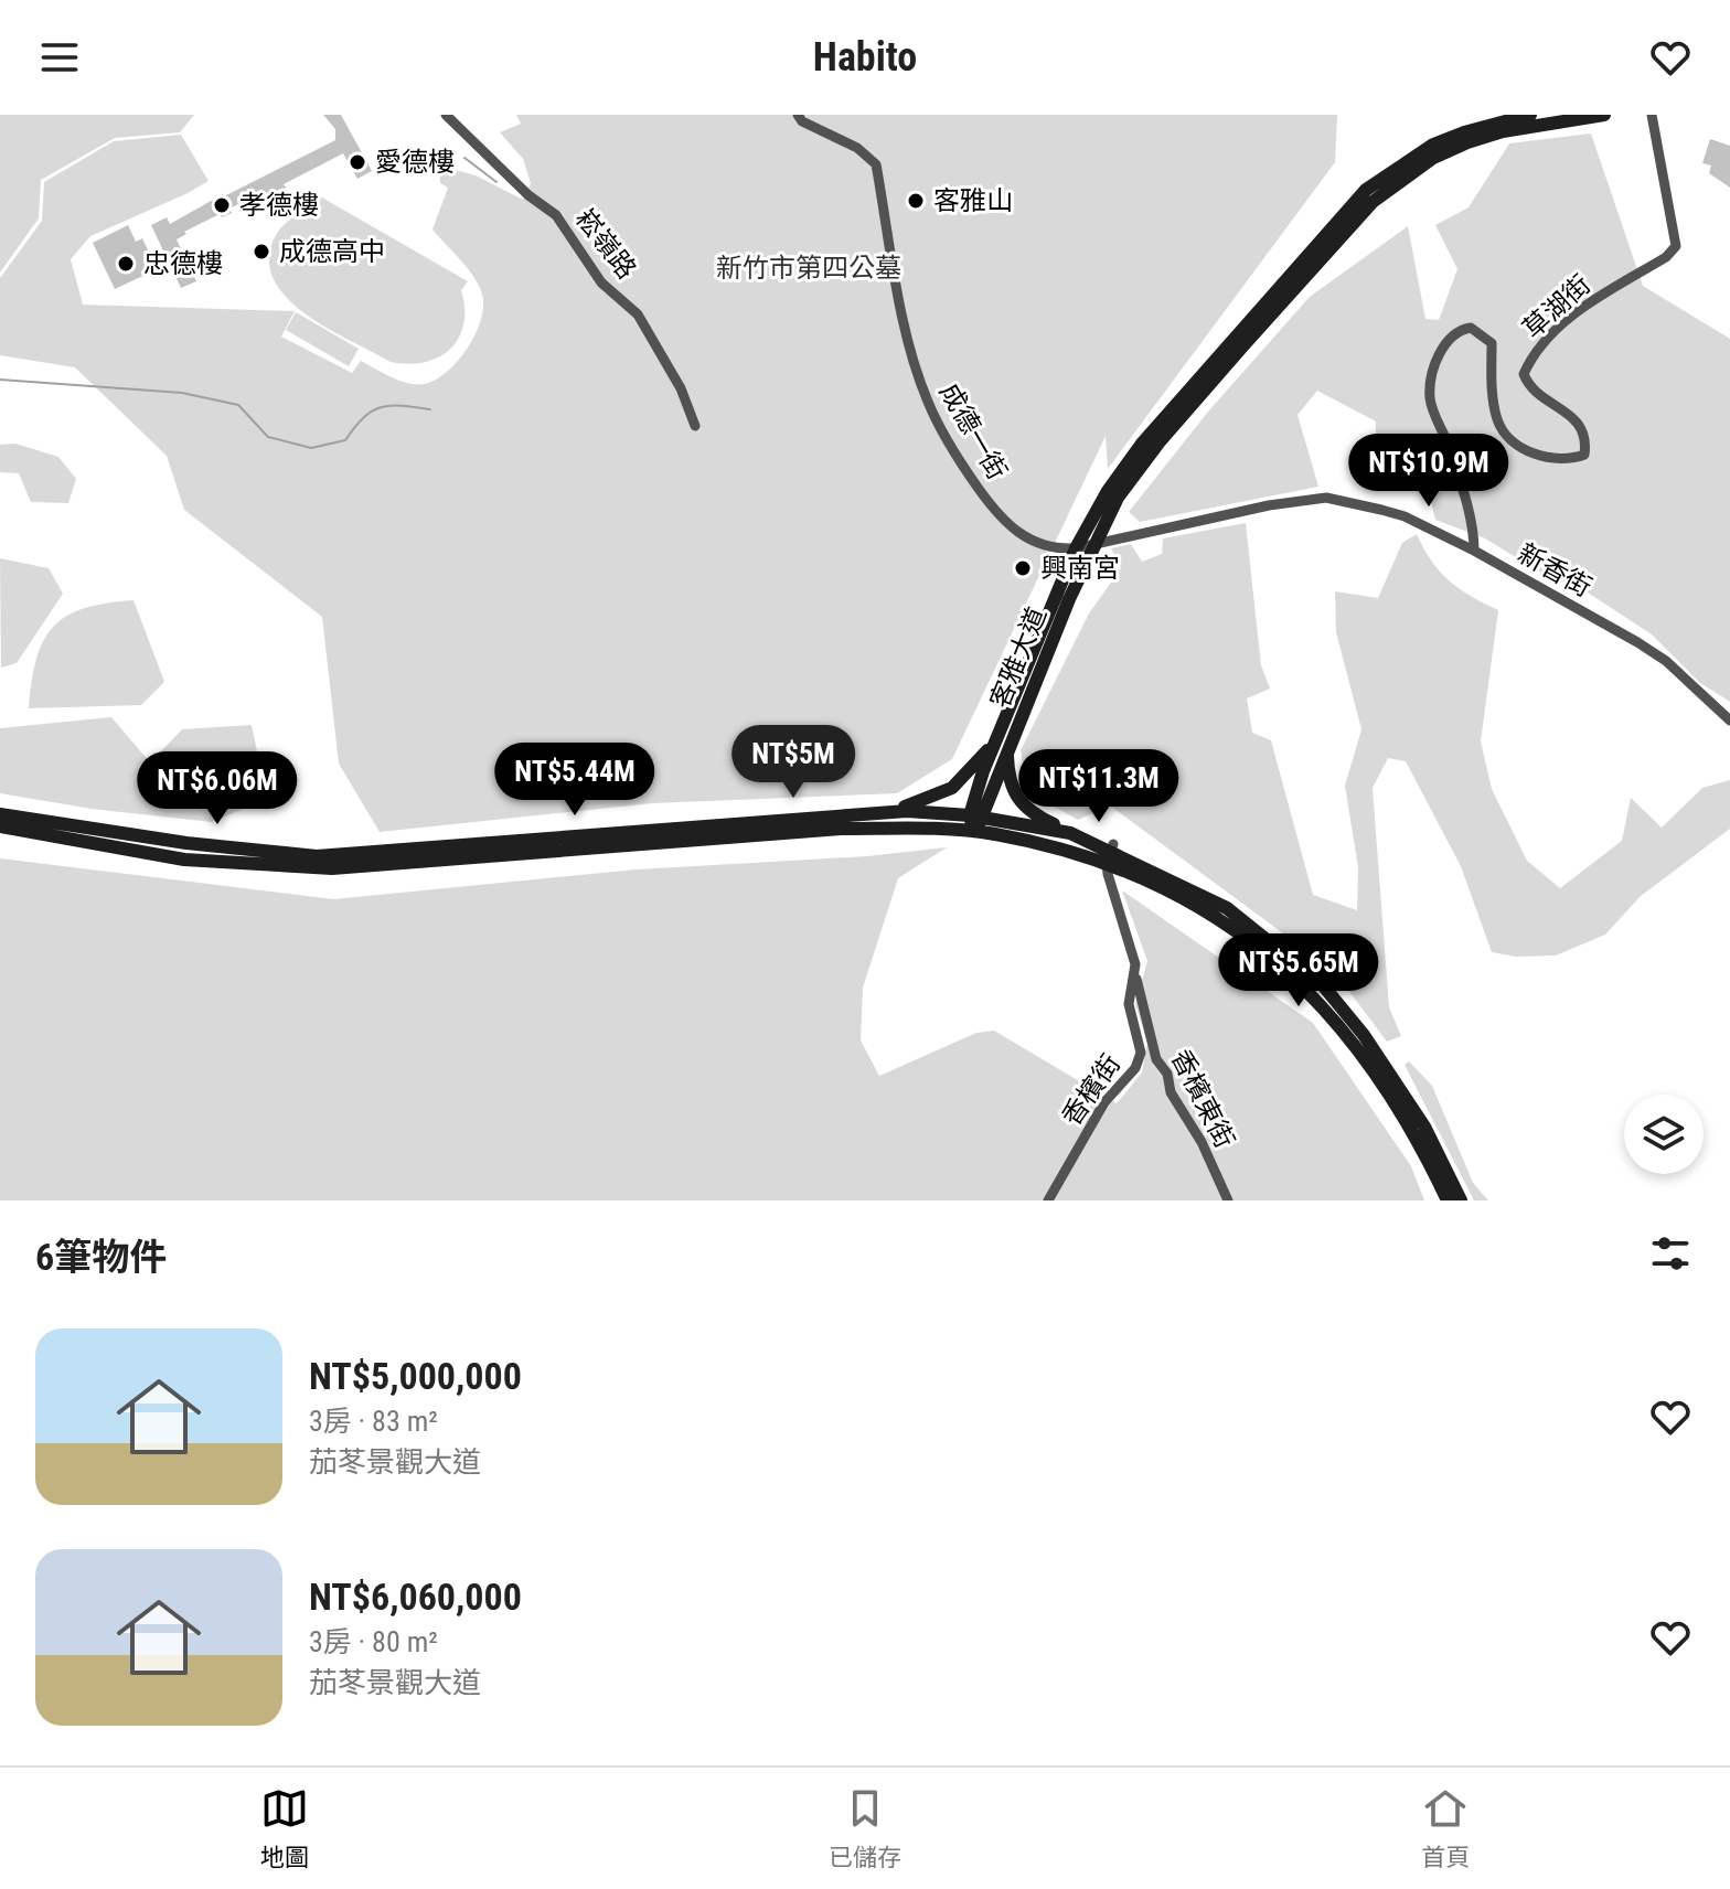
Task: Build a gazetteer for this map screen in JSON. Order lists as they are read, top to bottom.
{
  "streets": {
    "street": [
      "崧嶺路",
      "草湖街",
      "成德一街",
      "新香街",
      "客雅大道",
      "香檳街",
      "香檳東街"
    ]
  },
  "crossings": [
    ["草湖街", "新香街"],
    ["成德一街", "新香街"],
    ["成德一街", "客雅大道"],
    ["新香街", "客雅大道"],
    ["香檳街", "香檳東街"]
  ],
  "parks": ["新竹市第四公墓"],
  "places": [
    "愛德樓",
    "客雅山",
    "孝德樓",
    "成德高中",
    "忠德樓",
    "興南宮"
  ],
  "page": {
    "header": "Habito",
    "price": [
      "NT$10.9M",
      "NT$5M",
      "NT$5.44M",
      "NT$11.3M",
      "NT$6.06M",
      "NT$5.65M"
    ],
    "heading": "6筆物件",
    "list": [
      {
        "name": "NT$5,000,000",
        "note": "3房 · 83 m² · 茄苳景觀大道"
      },
      {
        "name": "NT$6,060,000",
        "note": "3房 · 80 m² · 茄苳景觀大道"
      }
    ],
    "tabs": ["地圖", "已儲存", "首頁"]
  }
}
